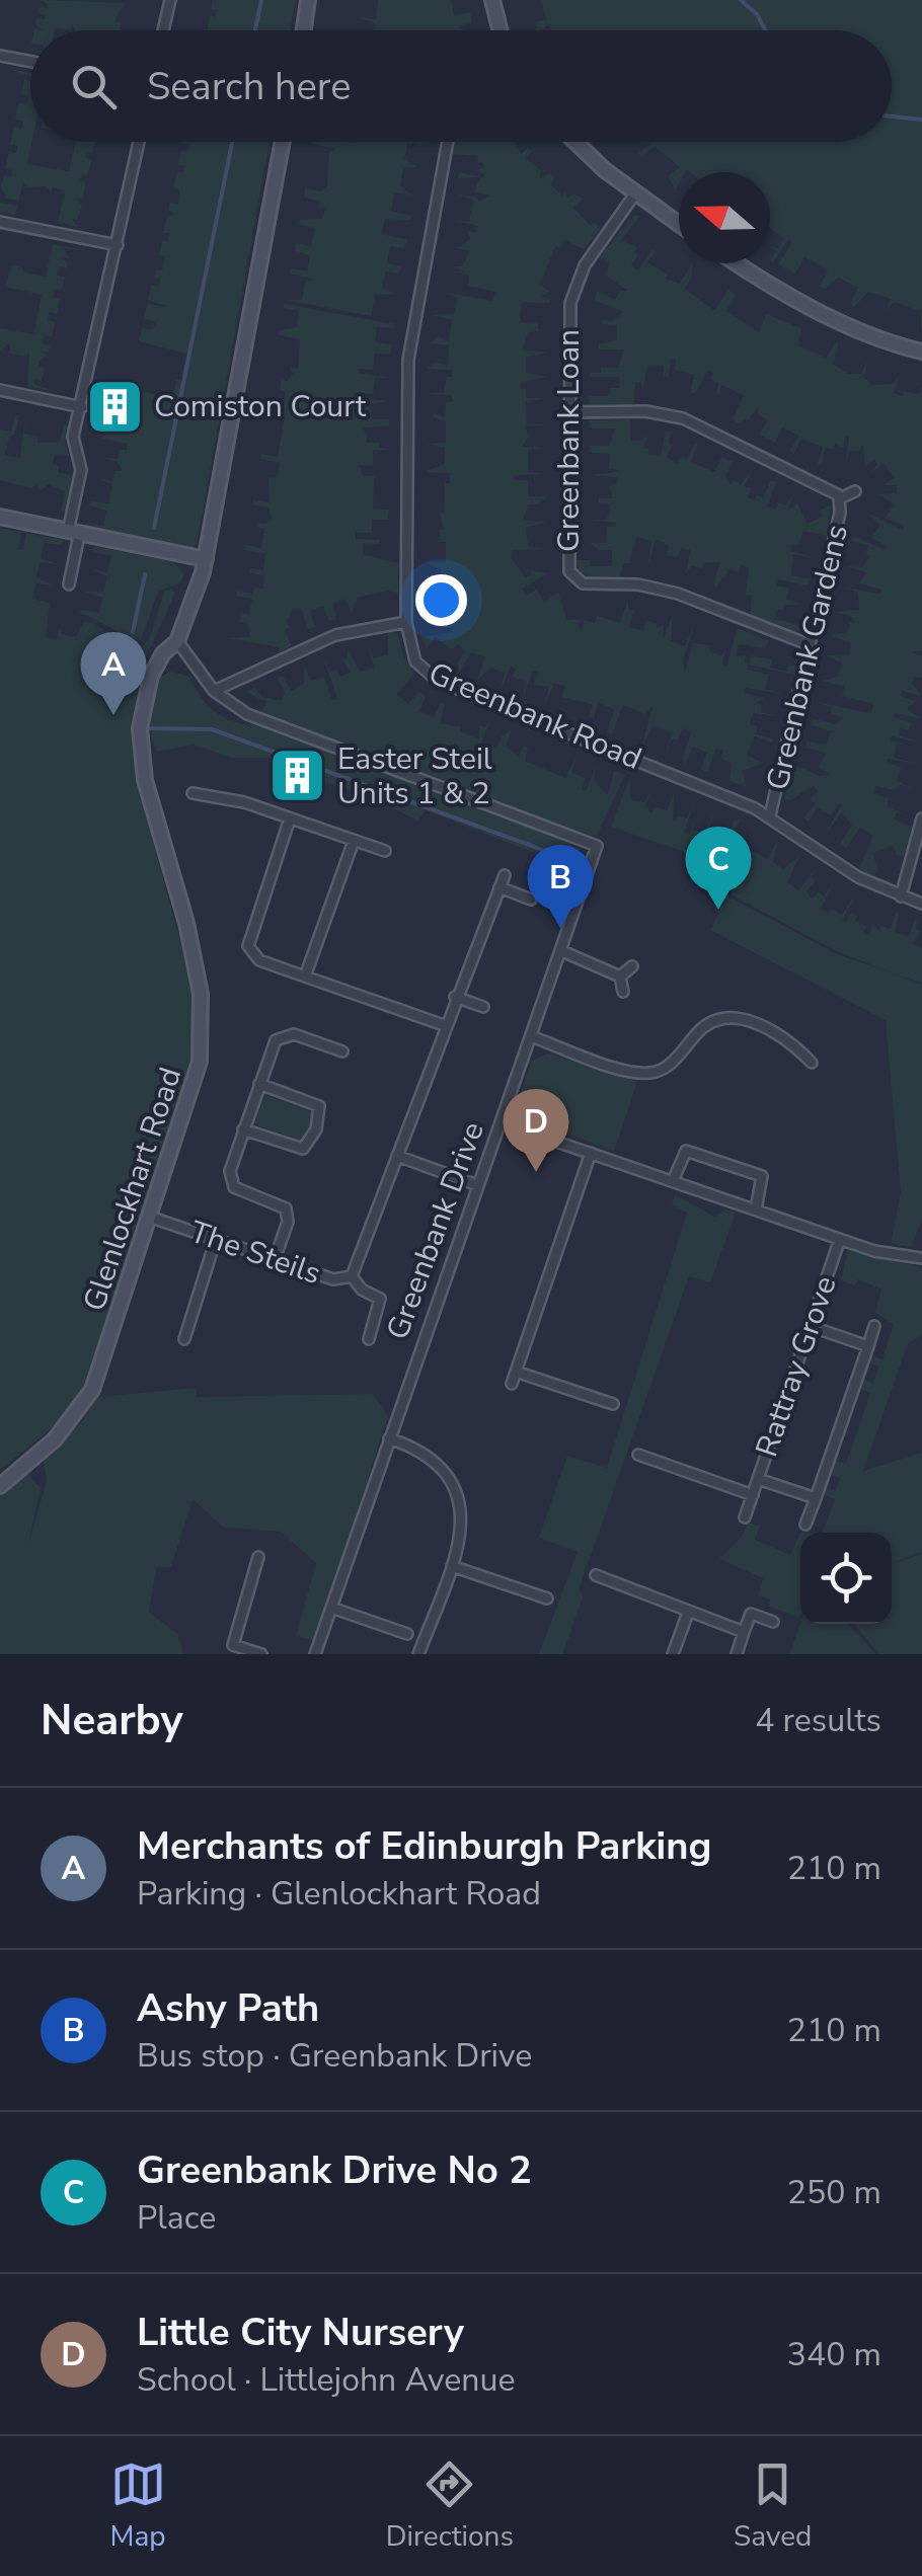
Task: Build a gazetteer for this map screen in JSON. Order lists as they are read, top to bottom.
{
  "streets": {
    "street": [
      "Greenbank Loan",
      "Greenbank Gardens",
      "Greenbank Road",
      "Glenlockhart Road",
      "Greenbank Drive",
      "The Steils",
      "Rattray Grove"
    ]
  },
  "crossings": [
    ["Greenbank Loan", "Greenbank Gardens"],
    ["Greenbank Gardens", "Greenbank Road"],
    ["Glenlockhart Road", "Greenbank Drive"],
    ["Glenlockhart Road", "The Steils"]
  ],
  "places": {
    "building": ["Comiston Court", "Easter Steil Units 1 & 2"]
  },
  "north": "left",
  "page": {
    "search": "Search here",
    "pins": [
      "A",
      "C",
      "B",
      "D"
    ],
    "heading": ["Nearby", "4 results"],
    "list": [
      {
        "mark": "A",
        "name": "Merchants of Edinburgh Parking",
        "note": "Parking · Glenlockhart Road",
        "value": "210 m"
      },
      {
        "mark": "B",
        "name": "Ashy Path",
        "note": "Bus stop · Greenbank Drive",
        "value": "210 m"
      },
      {
        "mark": "C",
        "name": "Greenbank Drive No 2",
        "note": "Place",
        "value": "250 m"
      },
      {
        "mark": "D",
        "name": "Little City Nursery",
        "note": "School · Littlejohn Avenue",
        "value": "340 m"
      }
    ],
    "nav": ["Map", "Directions", "Saved"]
  }
}
